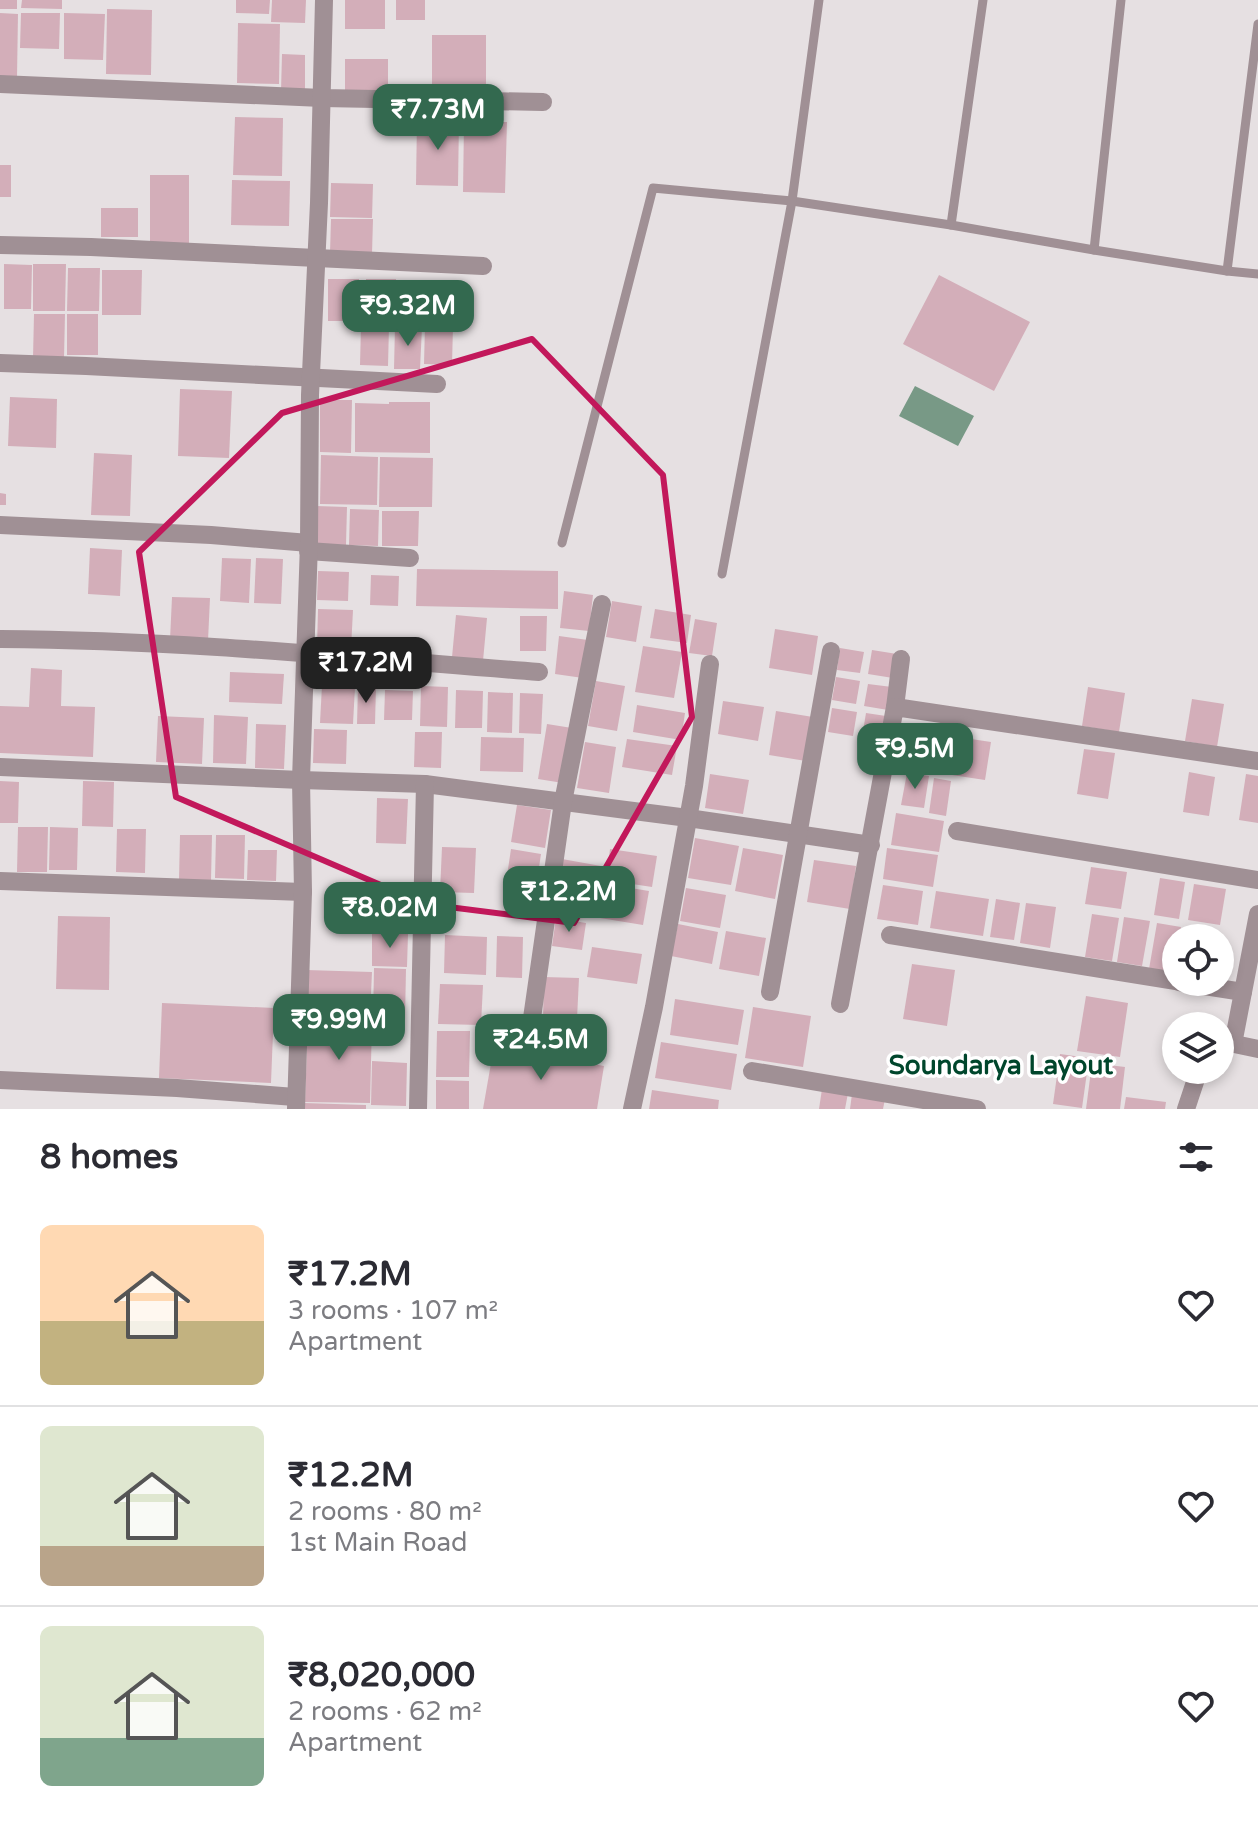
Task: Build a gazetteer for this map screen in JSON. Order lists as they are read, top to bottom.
{
  "districts": ["Soundarya Layout"],
  "page": {
    "price": [
      "₹7.73M",
      "₹9.32M",
      "₹17.2M",
      "₹9.5M",
      "₹12.2M",
      "₹8.02M",
      "₹9.99M",
      "₹24.5M"
    ],
    "heading": "8 homes",
    "list": [
      {
        "name": "₹17.2M",
        "note": "3 rooms · 107 m² · Apartment"
      },
      {
        "name": "₹12.2M",
        "note": "2 rooms · 80 m² · 1st Main Road"
      },
      {
        "name": "₹8,020,000",
        "note": "2 rooms · 62 m² · Apartment"
      }
    ]
  }
}
